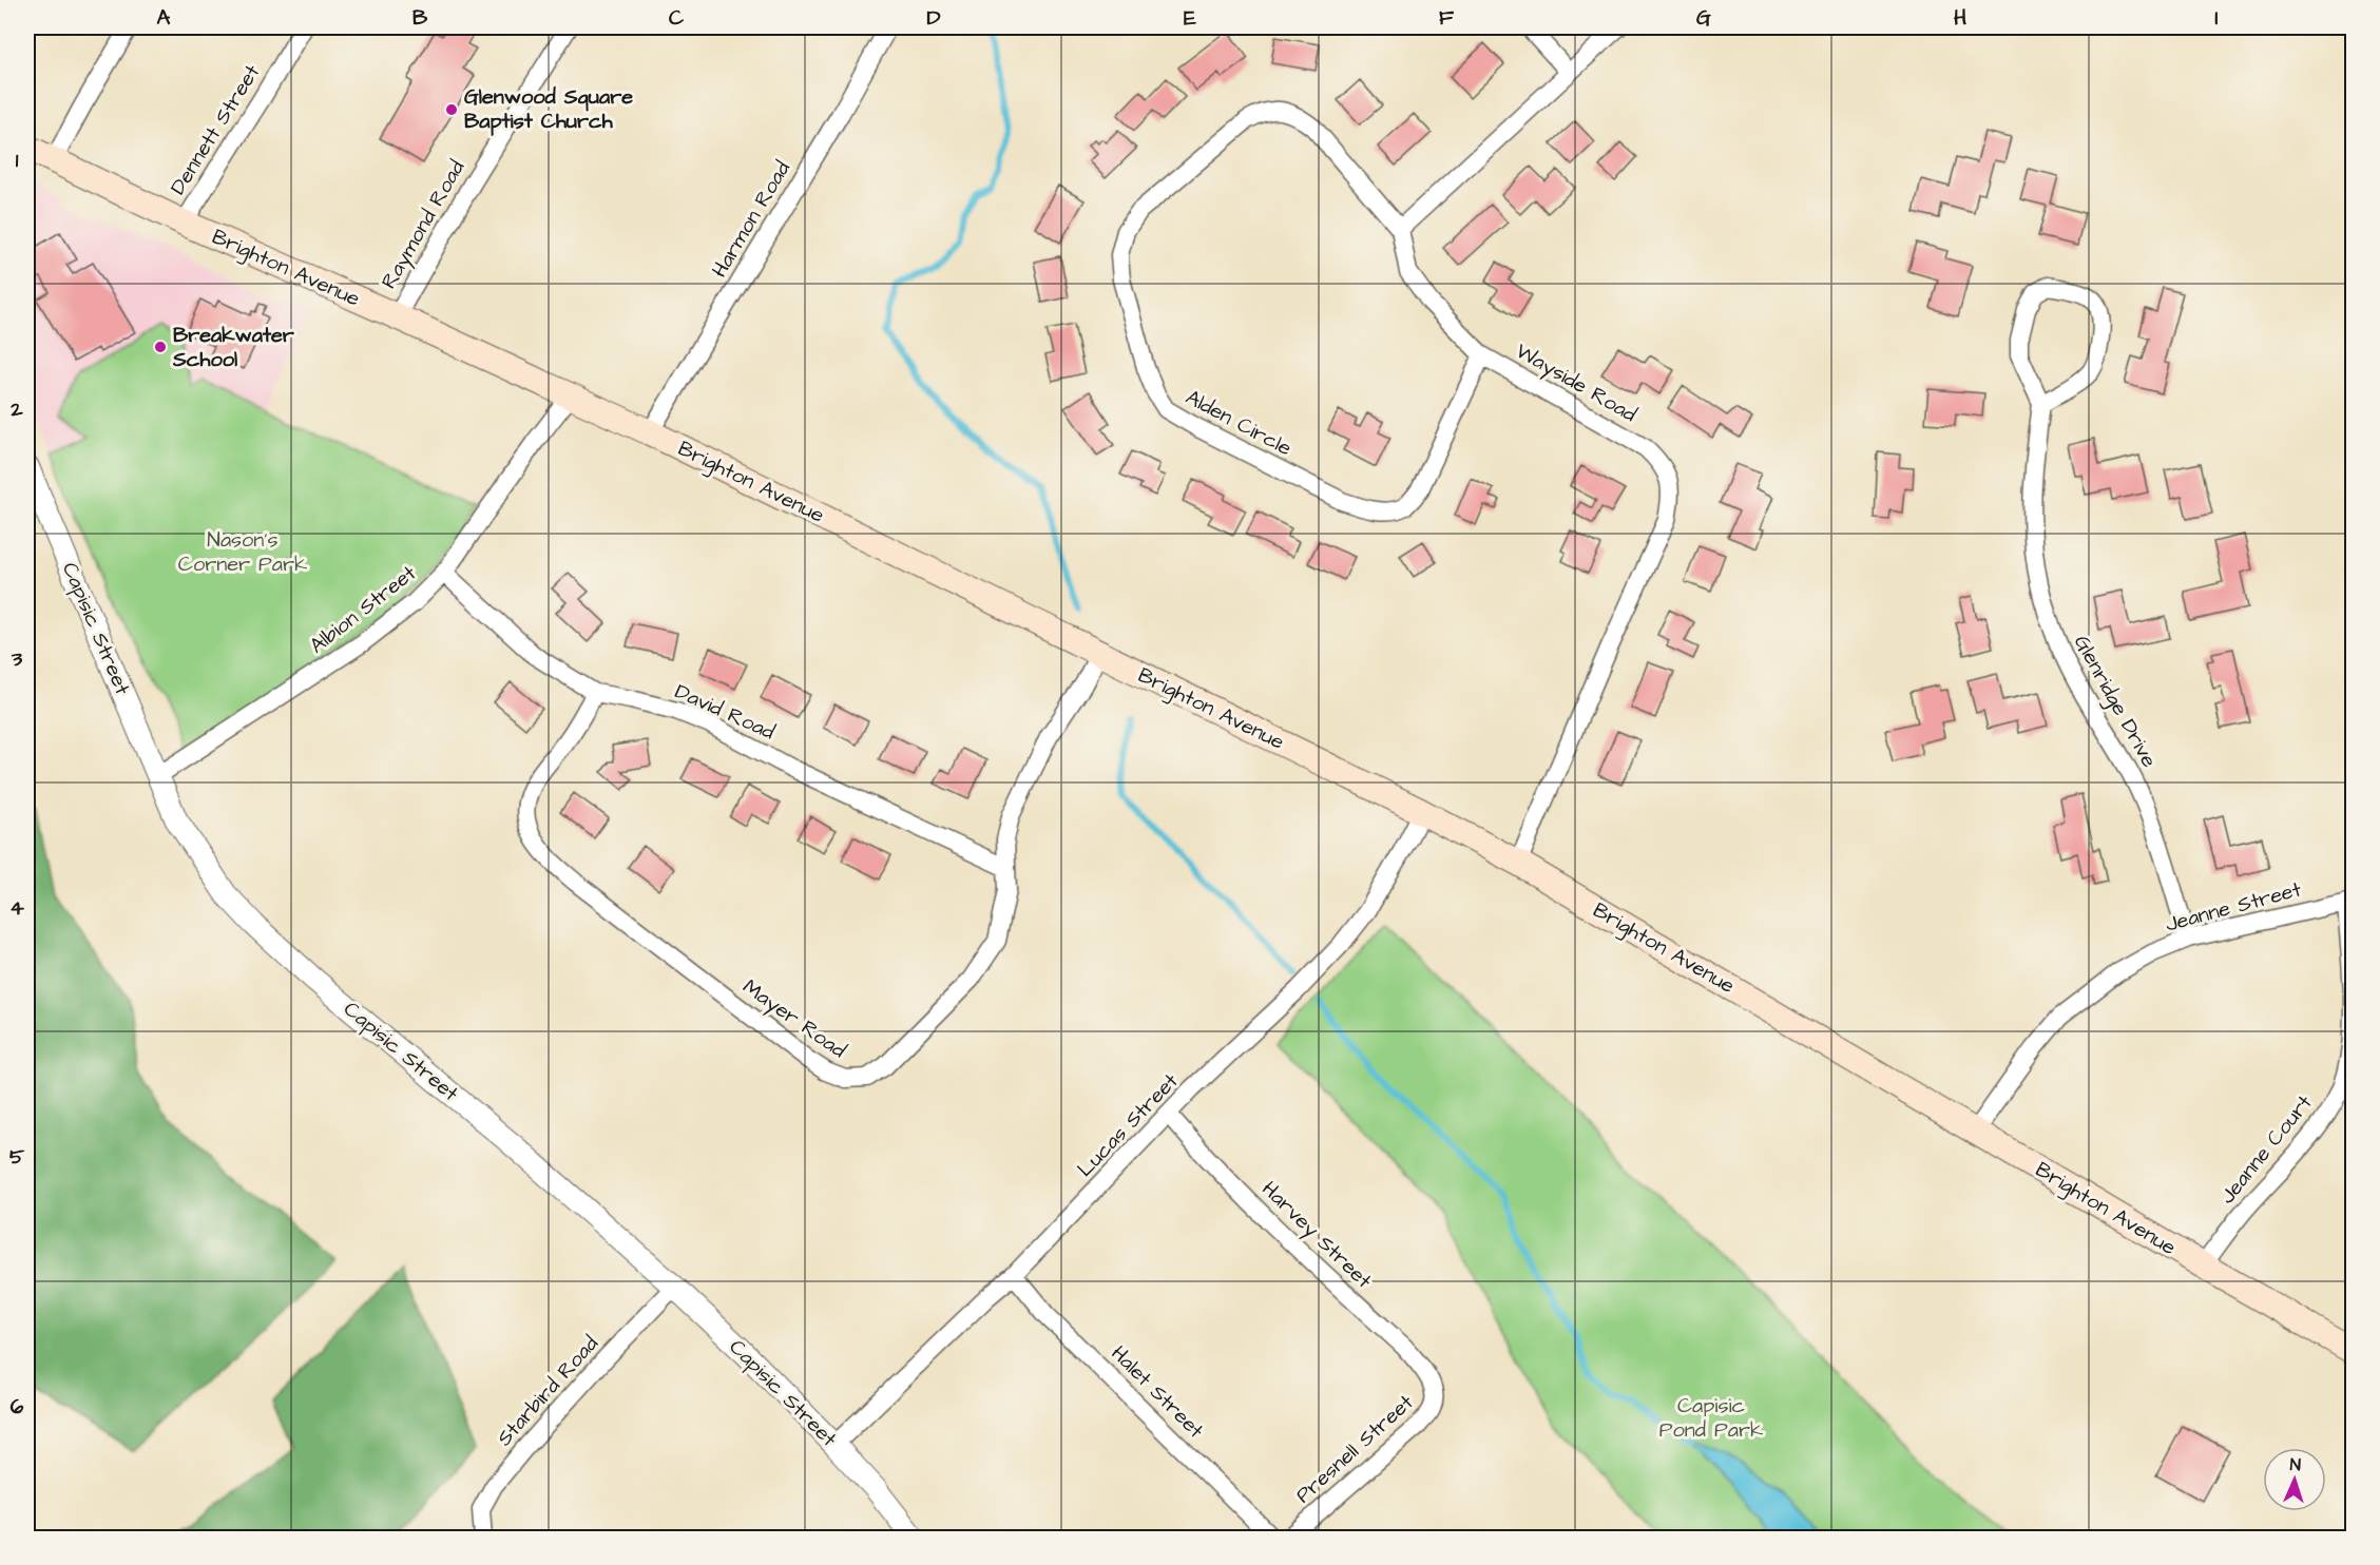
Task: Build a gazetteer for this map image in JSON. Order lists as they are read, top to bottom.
{
  "streets": {
    "main road": ["Brighton Avenue"],
    "street": [
      "Dennett Street",
      "Harmon Road",
      "Raymond Road",
      "Wayside Road",
      "Alden Circle",
      "Albion Street",
      "Capisic Street",
      "Glenridge Drive",
      "David Road",
      "Jeanne Street",
      "Mayer Road",
      "Lucas Street",
      "Jeanne Court",
      "Harvey Street",
      "Starbird Road",
      "Halet Street",
      "Presnell Street"
    ]
  },
  "crossings": [
    ["Dennett Street", "Brighton Avenue"],
    ["Harmon Road", "Brighton Avenue"],
    ["Raymond Road", "Brighton Avenue"],
    ["Brighton Avenue", "Wayside Road"],
    ["Brighton Avenue", "Albion Street"],
    ["Brighton Avenue", "Jeanne Street"],
    ["Brighton Avenue", "Mayer Road"],
    ["Brighton Avenue", "Lucas Street"],
    ["Brighton Avenue", "Jeanne Court"],
    ["Wayside Road", "Alden Circle"],
    ["Albion Street", "Capisic Street"],
    ["Albion Street", "David Road"],
    ["Capisic Street", "Lucas Street"],
    ["Capisic Street", "Starbird Road"],
    ["Glenridge Drive", "Jeanne Street"],
    ["David Road", "Mayer Road"],
    ["Jeanne Street", "Jeanne Court"],
    ["Lucas Street", "Harvey Street"],
    ["Lucas Street", "Halet Street"],
    ["Harvey Street", "Presnell Street"]
  ],
  "parks": ["Nason's Corner Park", "Capisic Pond Park"],
  "places": ["Glenwood Square Baptist Church", "Breakwater School"],
  "north": "top",
  "grid": {
    "columns": [
      "A",
      "B",
      "C",
      "D",
      "E",
      "F",
      "G",
      "H",
      "I"
    ],
    "rows": [
      "1",
      "2",
      "3",
      "4",
      "5",
      "6"
    ]
  }
}
